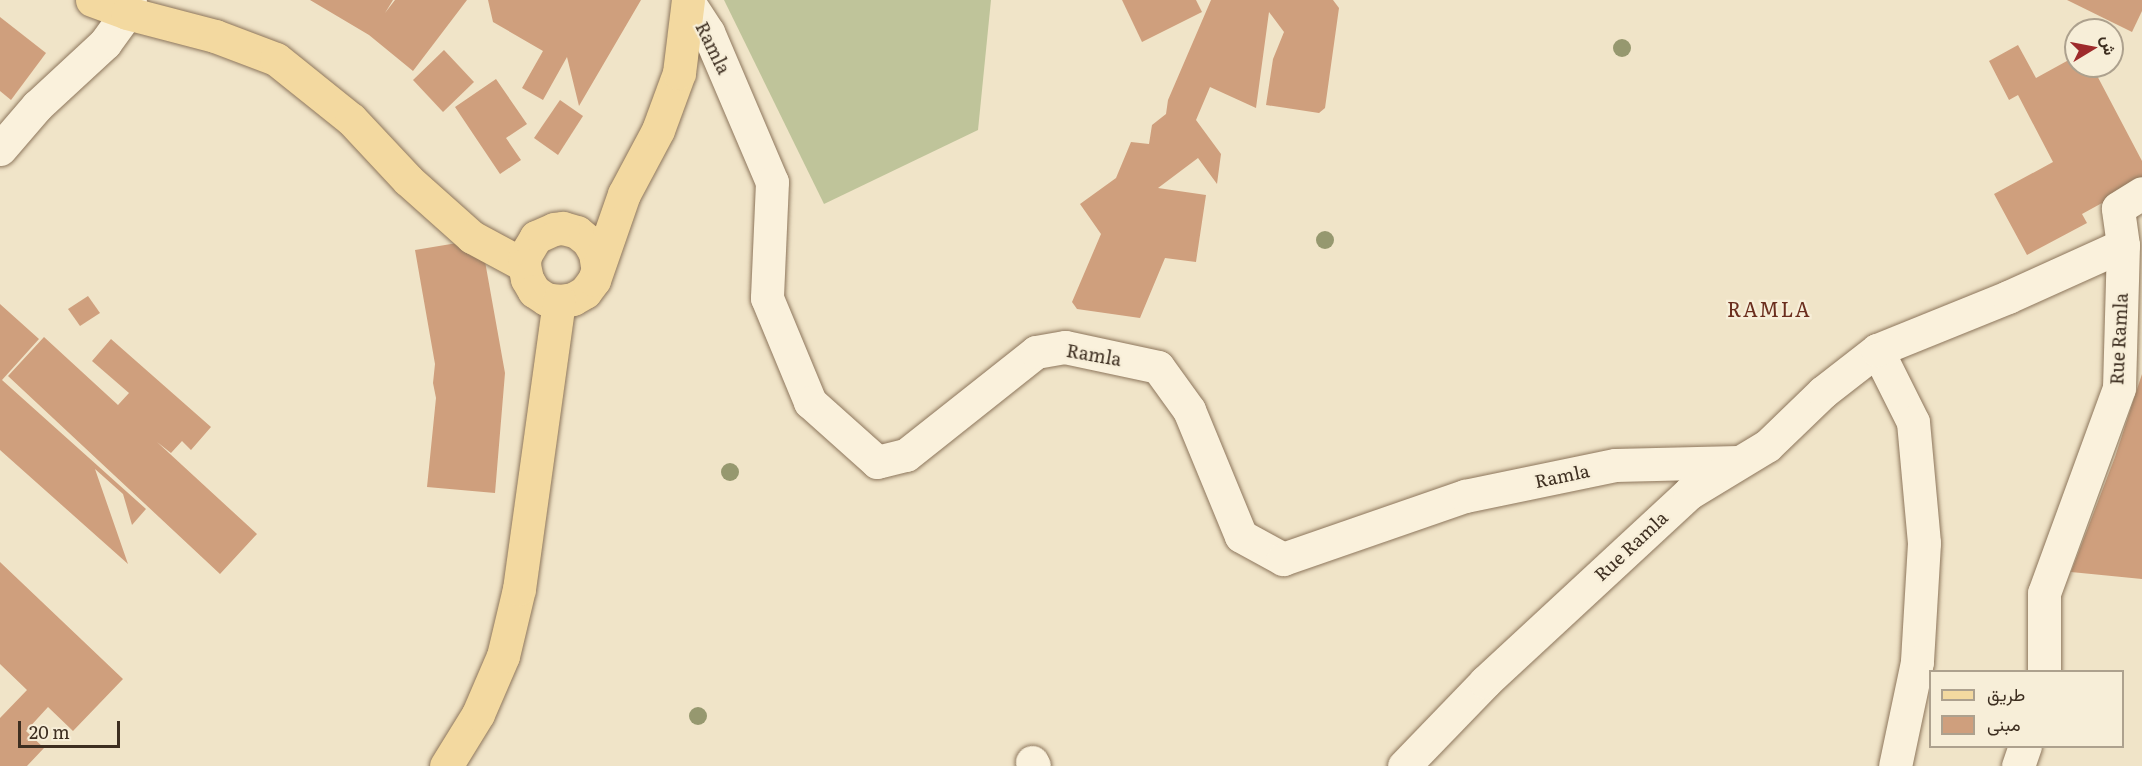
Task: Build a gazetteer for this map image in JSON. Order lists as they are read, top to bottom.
{
  "streets": {
    "street": ["Ramla", "Rue Ramla"]
  },
  "crossings": [
    ["Ramla", "Rue Ramla"]
  ],
  "districts": ["RAMLA"],
  "legend": ["طريق", "مبنى"],
  "scale_bar": "20 m",
  "north": "right"
}
